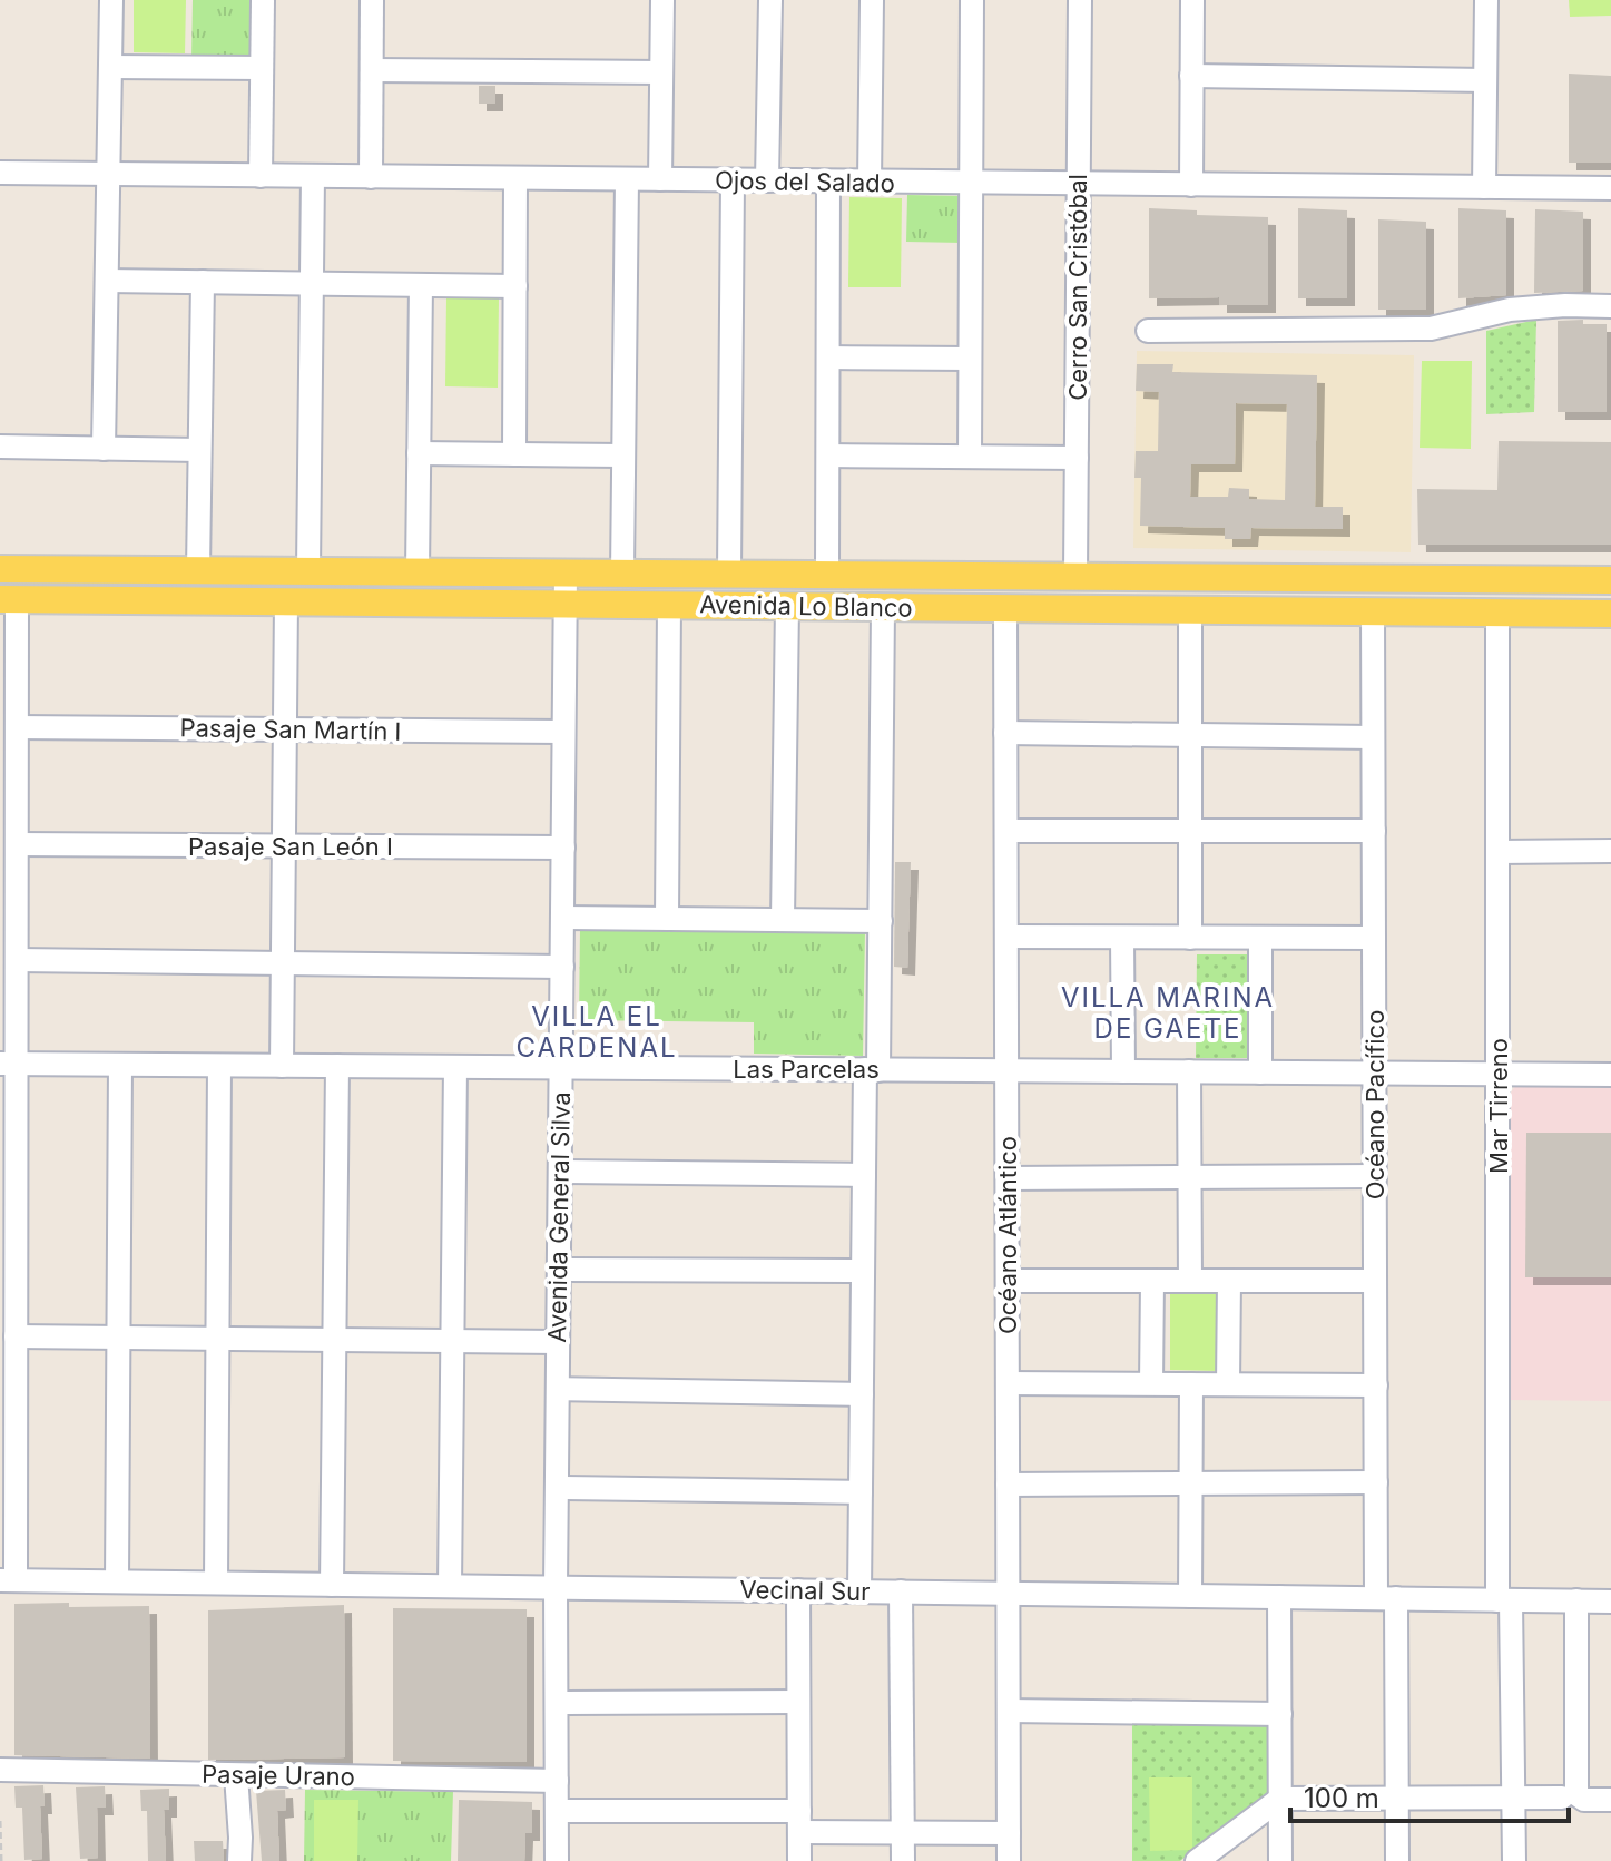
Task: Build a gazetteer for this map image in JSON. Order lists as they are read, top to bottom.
{
  "streets": {
    "main road": ["Avenida Lo Blanco"],
    "street": [
      "Ojos del Salado",
      "Cerro San Cristóbal",
      "Pasaje San Martín I",
      "Pasaje San León I",
      "Las Parcelas",
      "Océano Pacífico",
      "Mar Tirreno",
      "Avenida General Silva",
      "Océano Atlántico",
      "Vecinal Sur",
      "Pasaje Urano"
    ]
  },
  "crossings": [
    ["Ojos del Salado", "Cerro San Cristóbal"],
    ["Cerro San Cristóbal", "Avenida Lo Blanco"],
    ["Avenida Lo Blanco", "Océano Pacífico"],
    ["Avenida Lo Blanco", "Mar Tirreno"],
    ["Avenida Lo Blanco", "Avenida General Silva"],
    ["Avenida Lo Blanco", "Océano Atlántico"],
    ["Pasaje San Martín I", "Avenida General Silva"],
    ["Pasaje San León I", "Avenida General Silva"],
    ["Las Parcelas", "Océano Pacífico"],
    ["Las Parcelas", "Mar Tirreno"],
    ["Las Parcelas", "Avenida General Silva"],
    ["Las Parcelas", "Océano Atlántico"],
    ["Océano Pacífico", "Vecinal Sur"],
    ["Mar Tirreno", "Vecinal Sur"],
    ["Avenida General Silva", "Vecinal Sur"],
    ["Avenida General Silva", "Pasaje Urano"],
    ["Océano Atlántico", "Vecinal Sur"]
  ],
  "districts": ["VILLA MARINA DE GAETE", "VILLA EL CARDENAL"],
  "scale_bar": "100 m"
}
